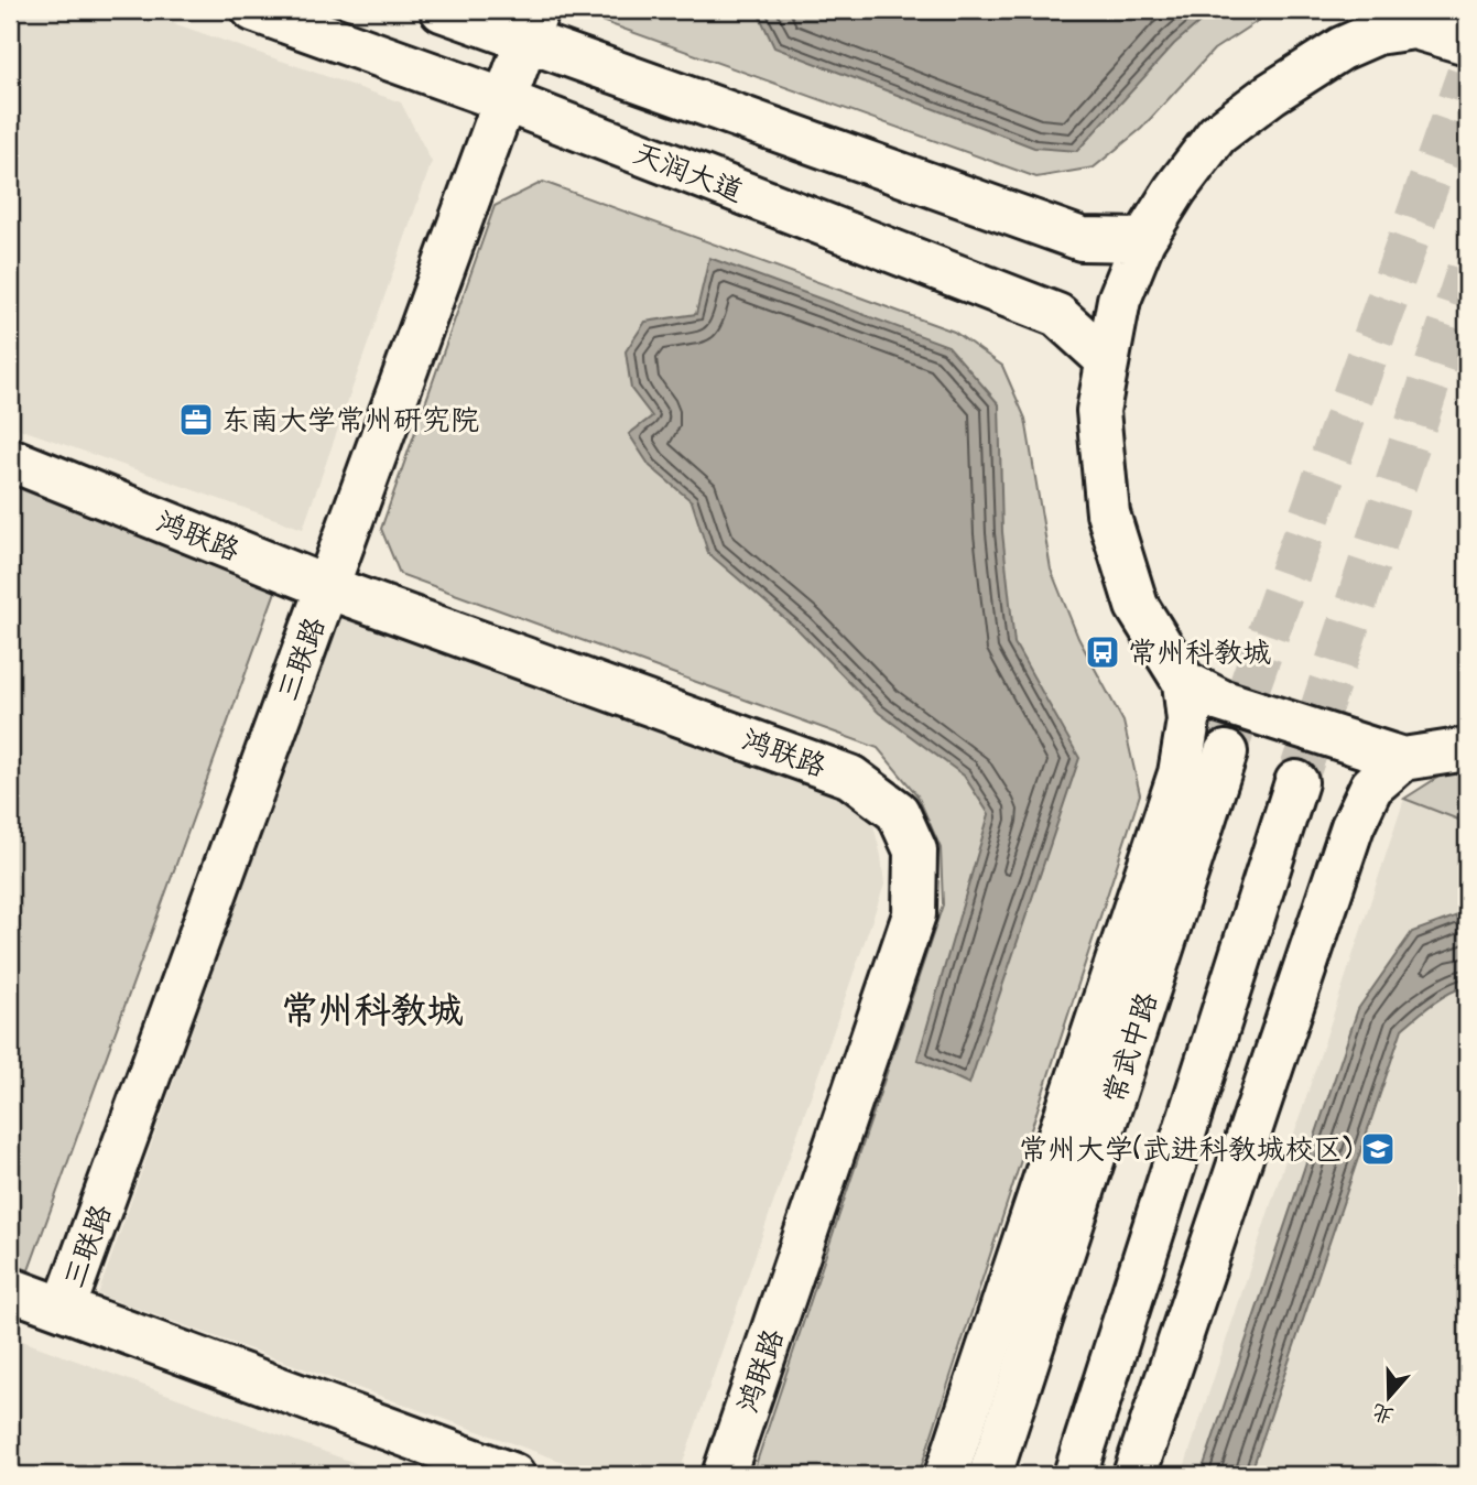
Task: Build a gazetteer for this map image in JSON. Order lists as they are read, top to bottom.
{
  "streets": {
    "street": [
      "天润大道",
      "鸿联路",
      "三联路",
      "常武中路"
    ]
  },
  "crossings": [
    ["天润大道", "三联路"],
    ["鸿联路", "三联路"]
  ],
  "districts": ["常州科教城"],
  "places": {
    "office": ["东南大学常州研究院"],
    "bus stop": ["常州科教城"],
    "school or university": ["常州大学(武进科教城校区)"]
  },
  "north": "bottom"
}
